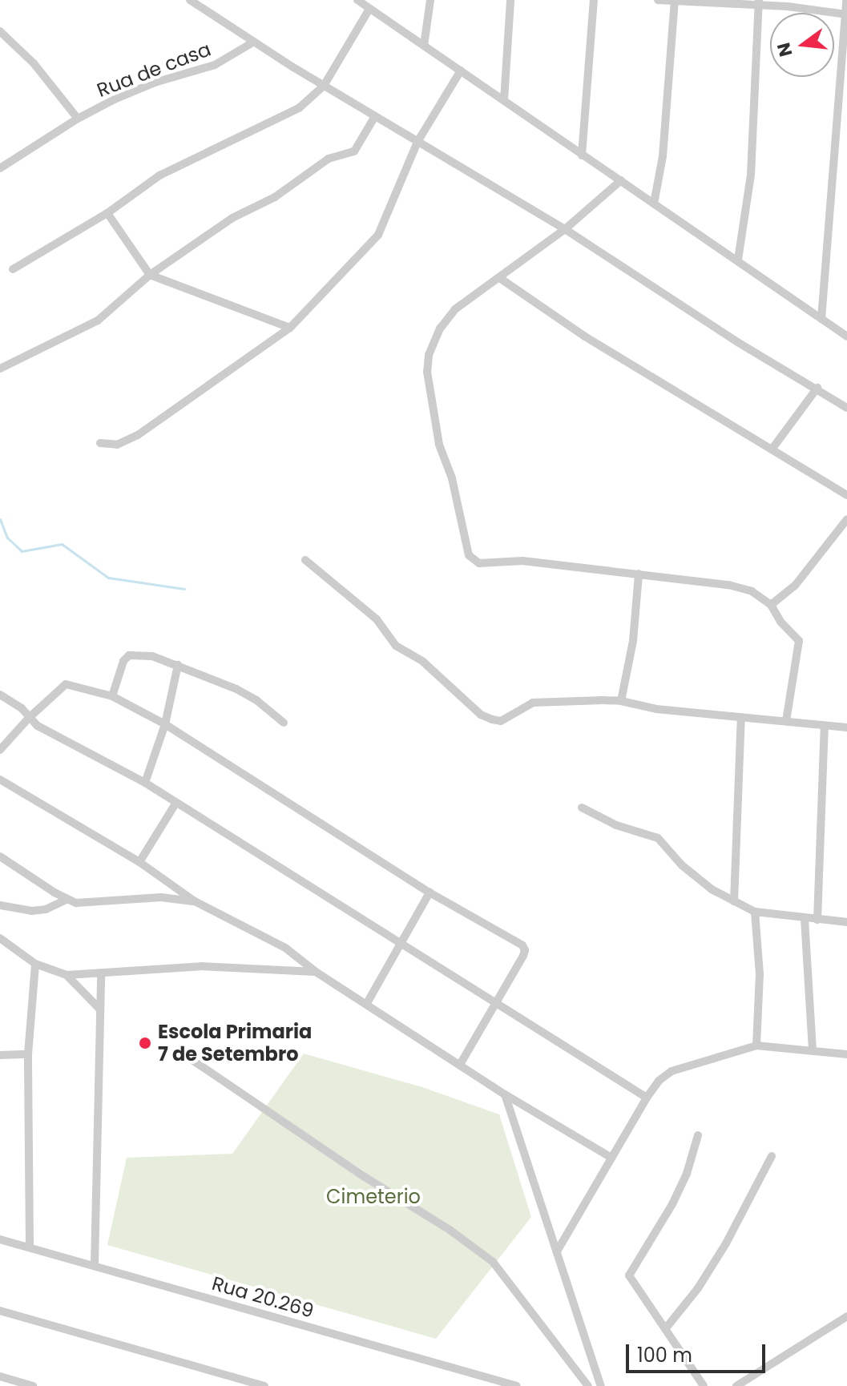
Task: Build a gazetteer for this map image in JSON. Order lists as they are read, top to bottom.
{
  "streets": {
    "street": ["Rua de casa", "Rua 20.269"]
  },
  "parks": ["Cimeterio"],
  "places": ["Escola Primaria 7 de Setembro"],
  "scale_bar": "100 m",
  "north": "left"
}
